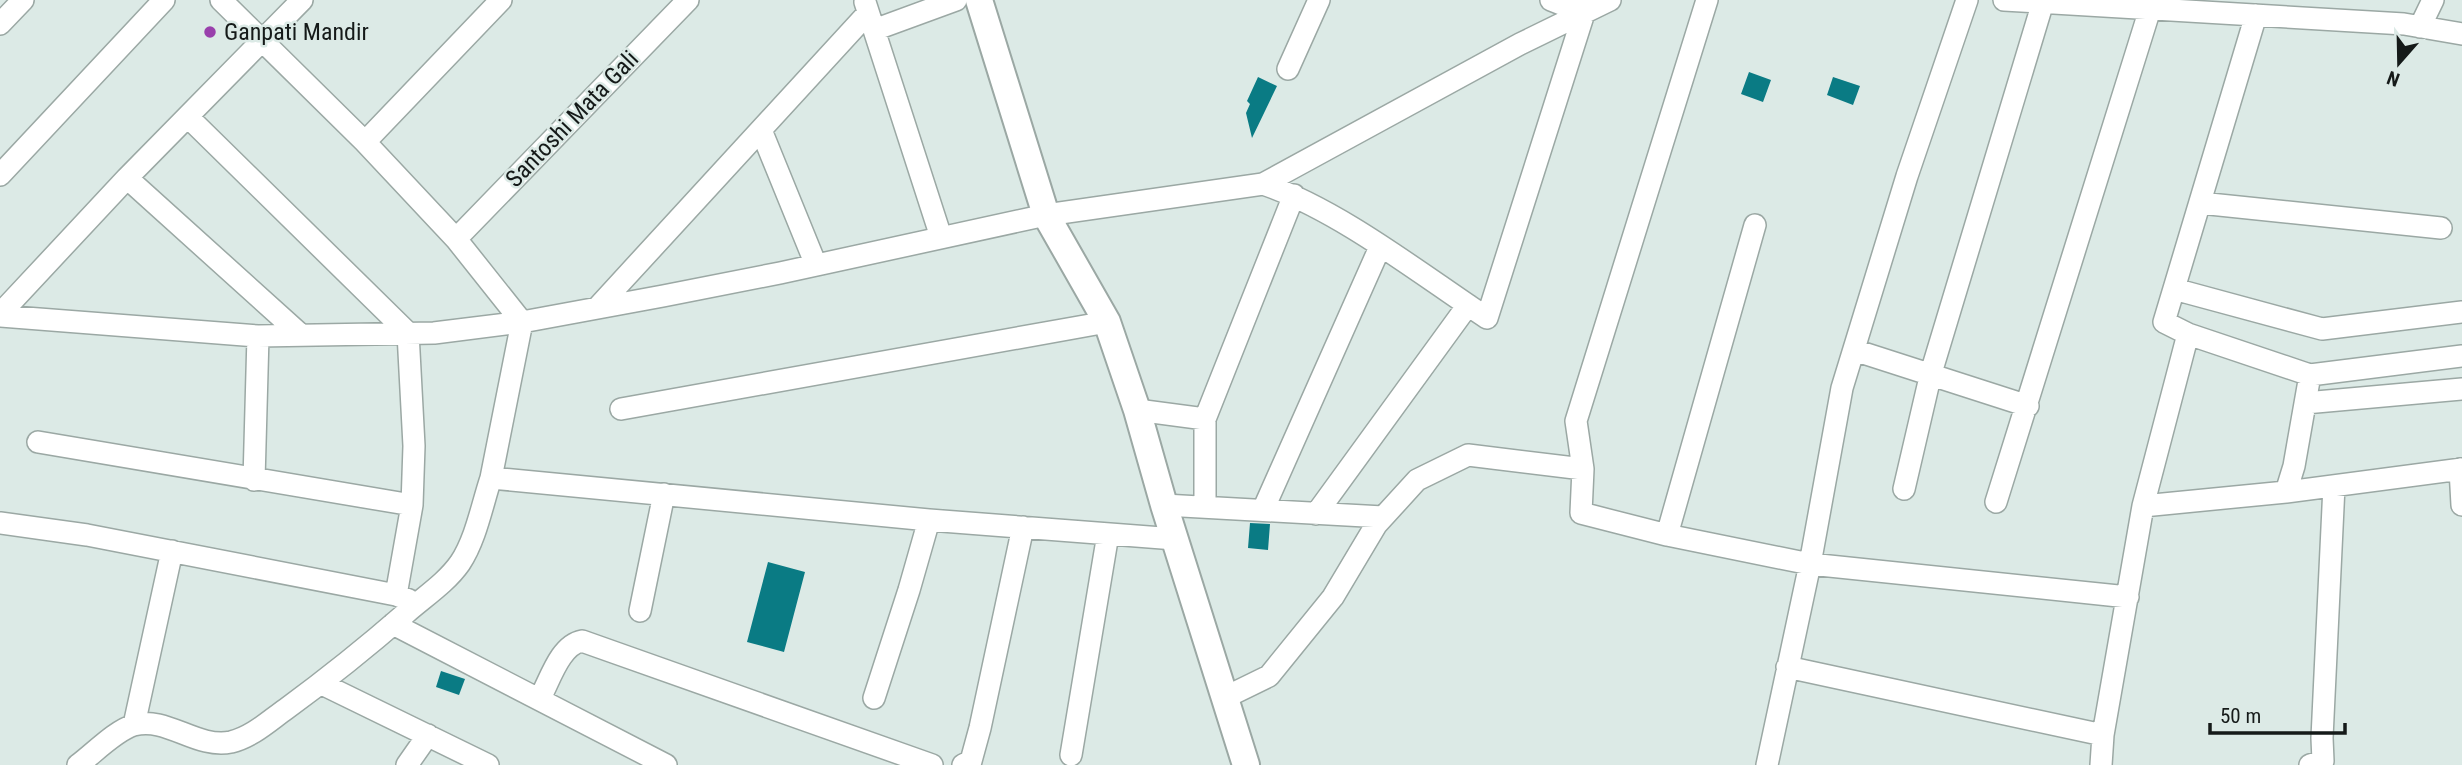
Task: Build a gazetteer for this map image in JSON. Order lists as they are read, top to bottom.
{
  "streets": {
    "street": ["Santoshi Mata Gali"]
  },
  "places": ["Ganpati Mandir"],
  "scale_bar": "50 m",
  "north": "bottom"
}
